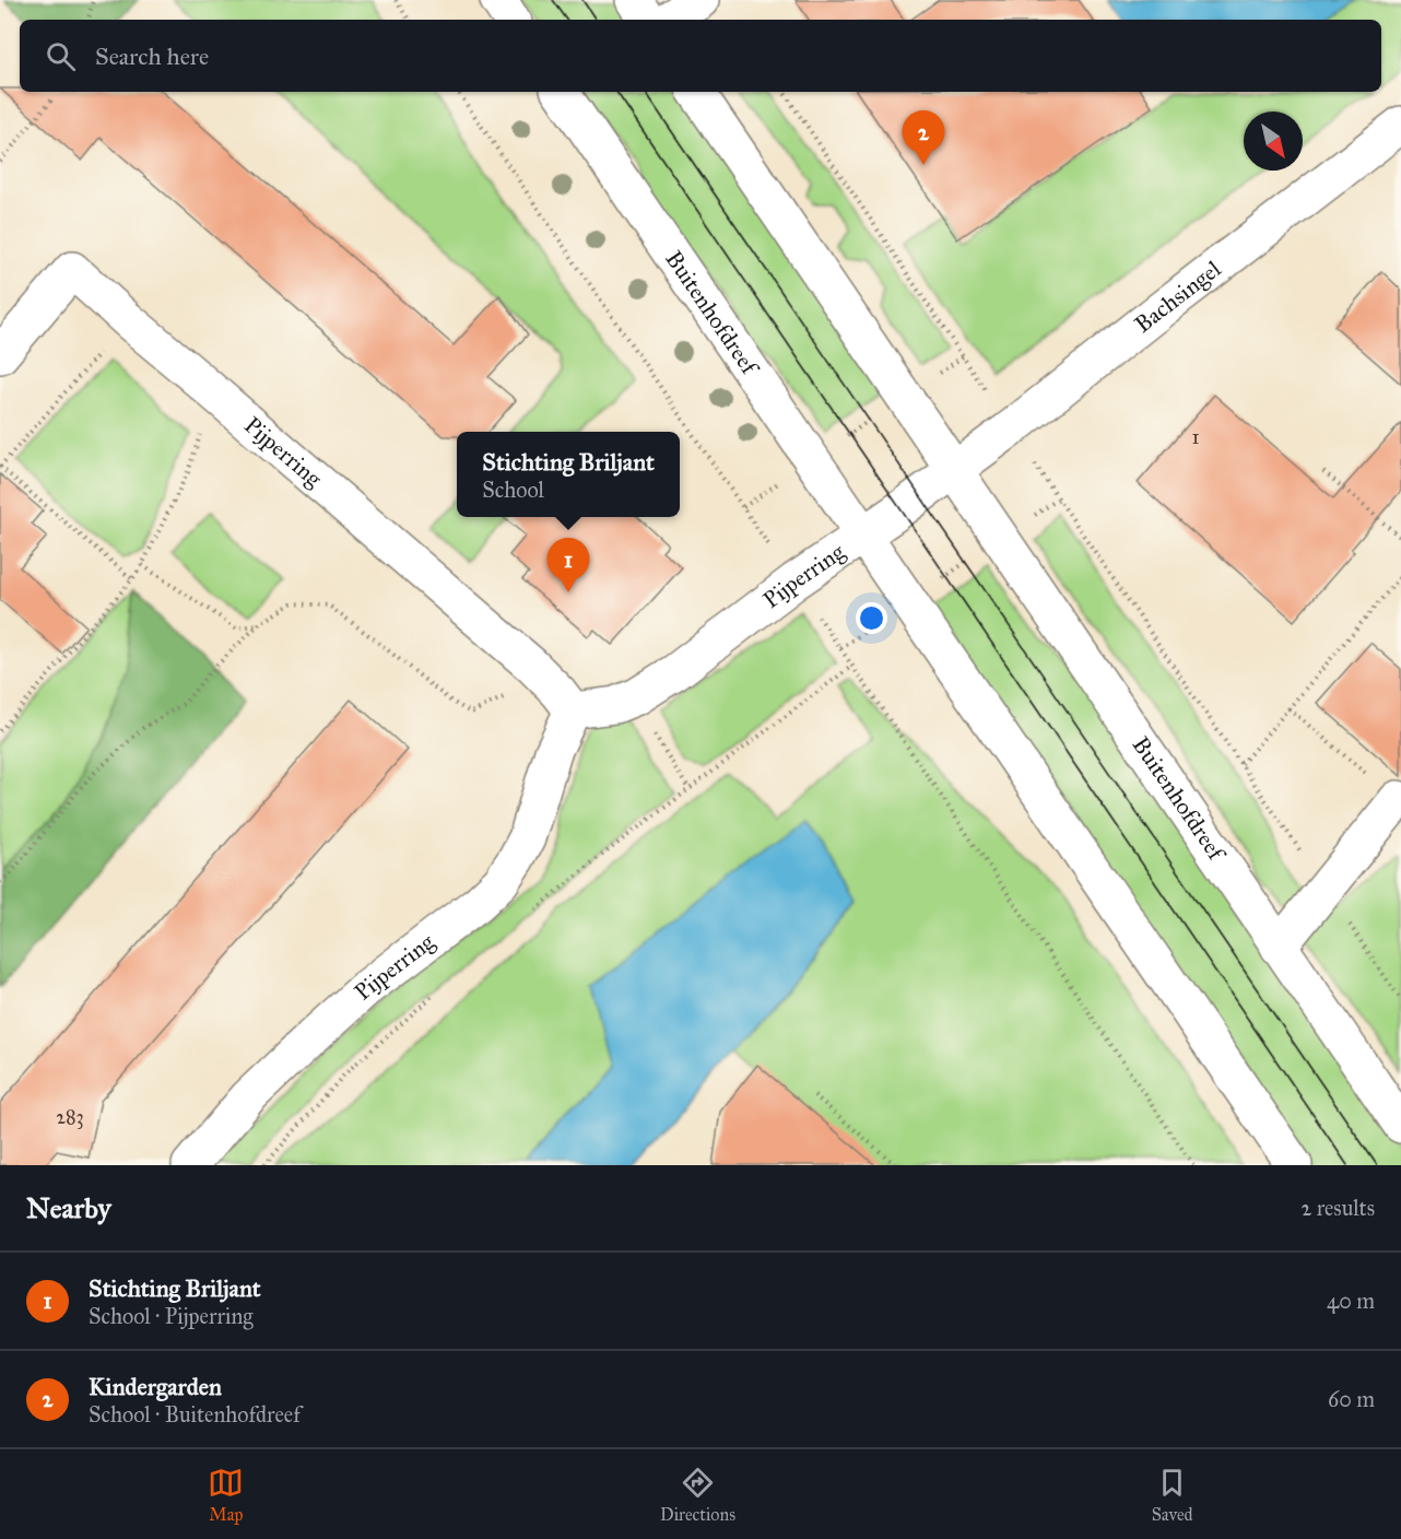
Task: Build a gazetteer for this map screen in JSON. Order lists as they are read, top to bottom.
{
  "streets": {
    "street": ["Bachsingel", "Buitenhofdreef", "Pijperring"]
  },
  "crossings": [
    ["Bachsingel", "Buitenhofdreef"],
    ["Buitenhofdreef", "Pijperring"]
  ],
  "house_numbers": ["1", "283"],
  "north": "bottom right",
  "page": {
    "search": "Search here",
    "pins": ["2", "1"],
    "popup": ["Stichting Briljant", "School"],
    "heading": ["Nearby", "2 results"],
    "list": [
      {
        "mark": "1",
        "name": "Stichting Briljant",
        "note": "School · Pijperring",
        "value": "40 m"
      },
      {
        "mark": "2",
        "name": "Kindergarden",
        "note": "School · Buitenhofdreef",
        "value": "60 m"
      }
    ],
    "nav": ["Map", "Directions", "Saved"]
  }
}
